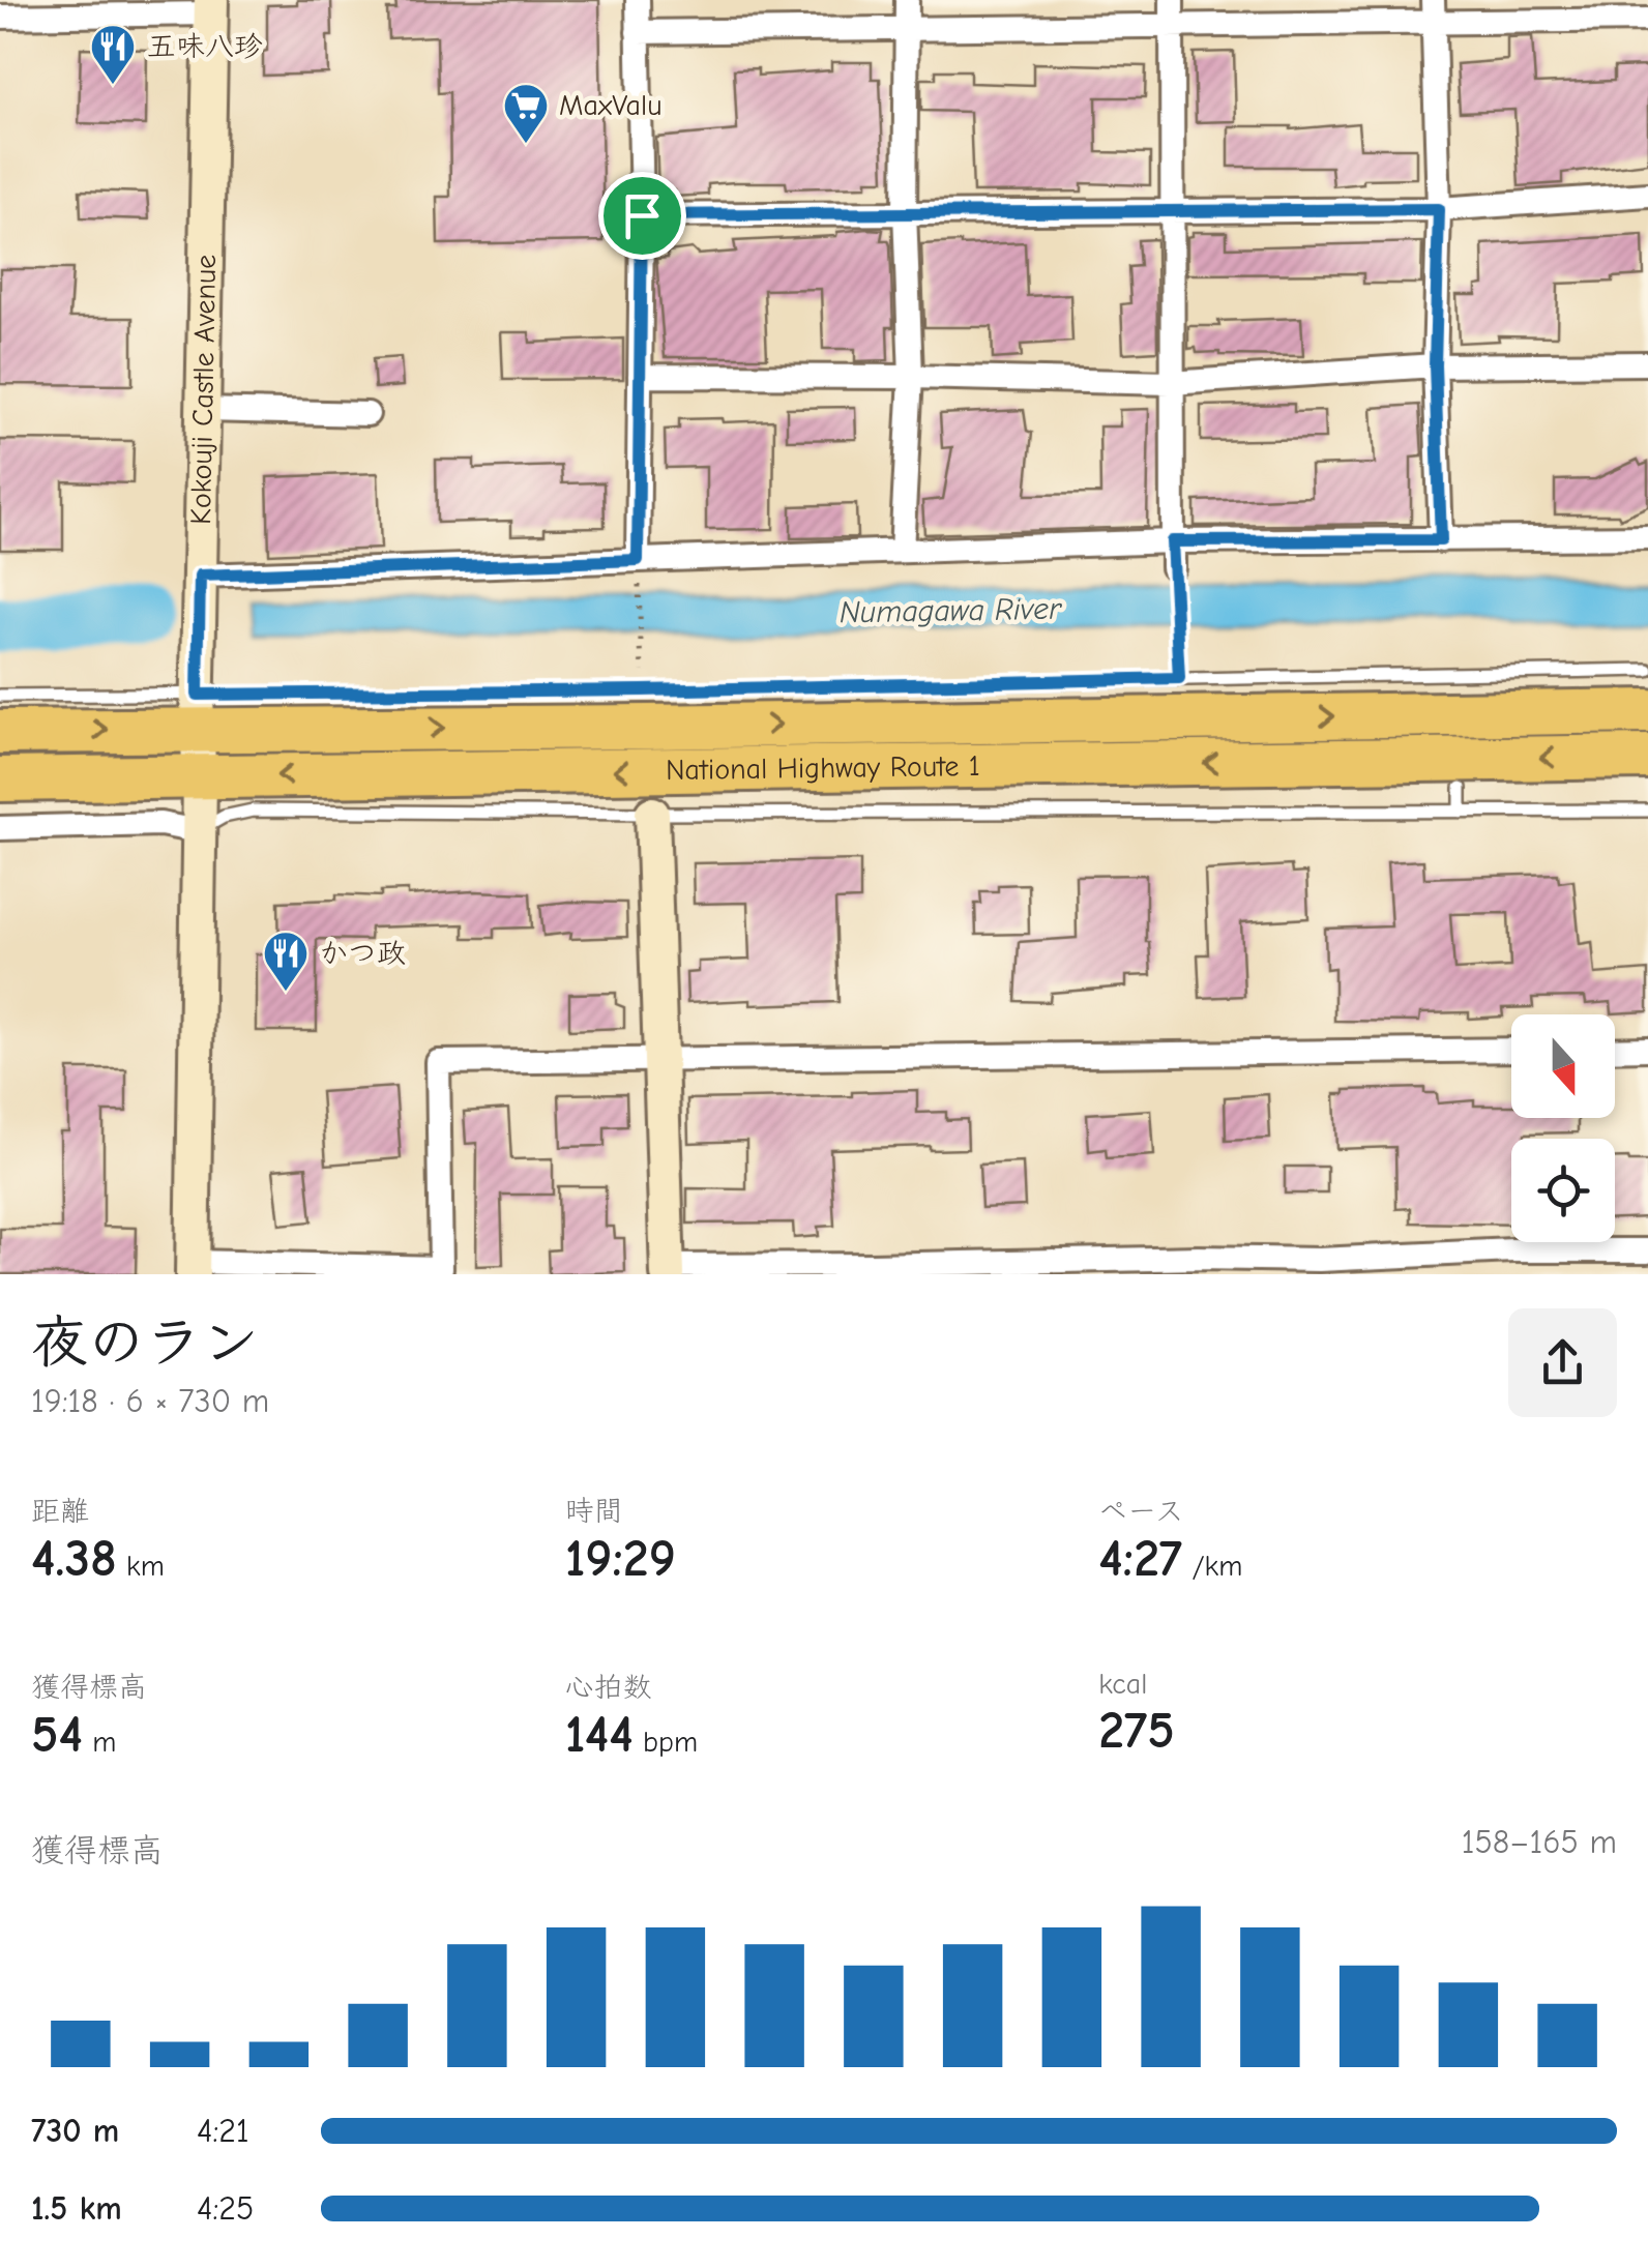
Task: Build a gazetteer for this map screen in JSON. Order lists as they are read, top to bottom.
{
  "streets": {
    "highway": ["National Highway Route 1"],
    "main road": ["Kokouji Castle Avenue"]
  },
  "crossings": [
    ["Kokouji Castle Avenue", "National Highway Route 1"]
  ],
  "water": ["Numagawa River"],
  "places": {
    "restaurant": ["五味八珍", "かつ政"],
    "supermarket": ["MaxValu"]
  },
  "north": "bottom",
  "page": {
    "heading": ["夜のラン", "19:18 · 6 × 730 m"],
    "stats": [
      ["距離", "4.38 km"],
      ["時間", "19:29"],
      ["ペース", "4:27 /km"],
      ["獲得標高", "54 m"],
      ["心拍数", "144 bpm"],
      ["kcal", "275"]
    ],
    "chart": ["獲得標高", "158–165 m"],
    "list": [
      {
        "name": "730 m",
        "note": "4:21"
      },
      {
        "name": "1.5 km",
        "note": "4:25"
      }
    ]
  }
}
